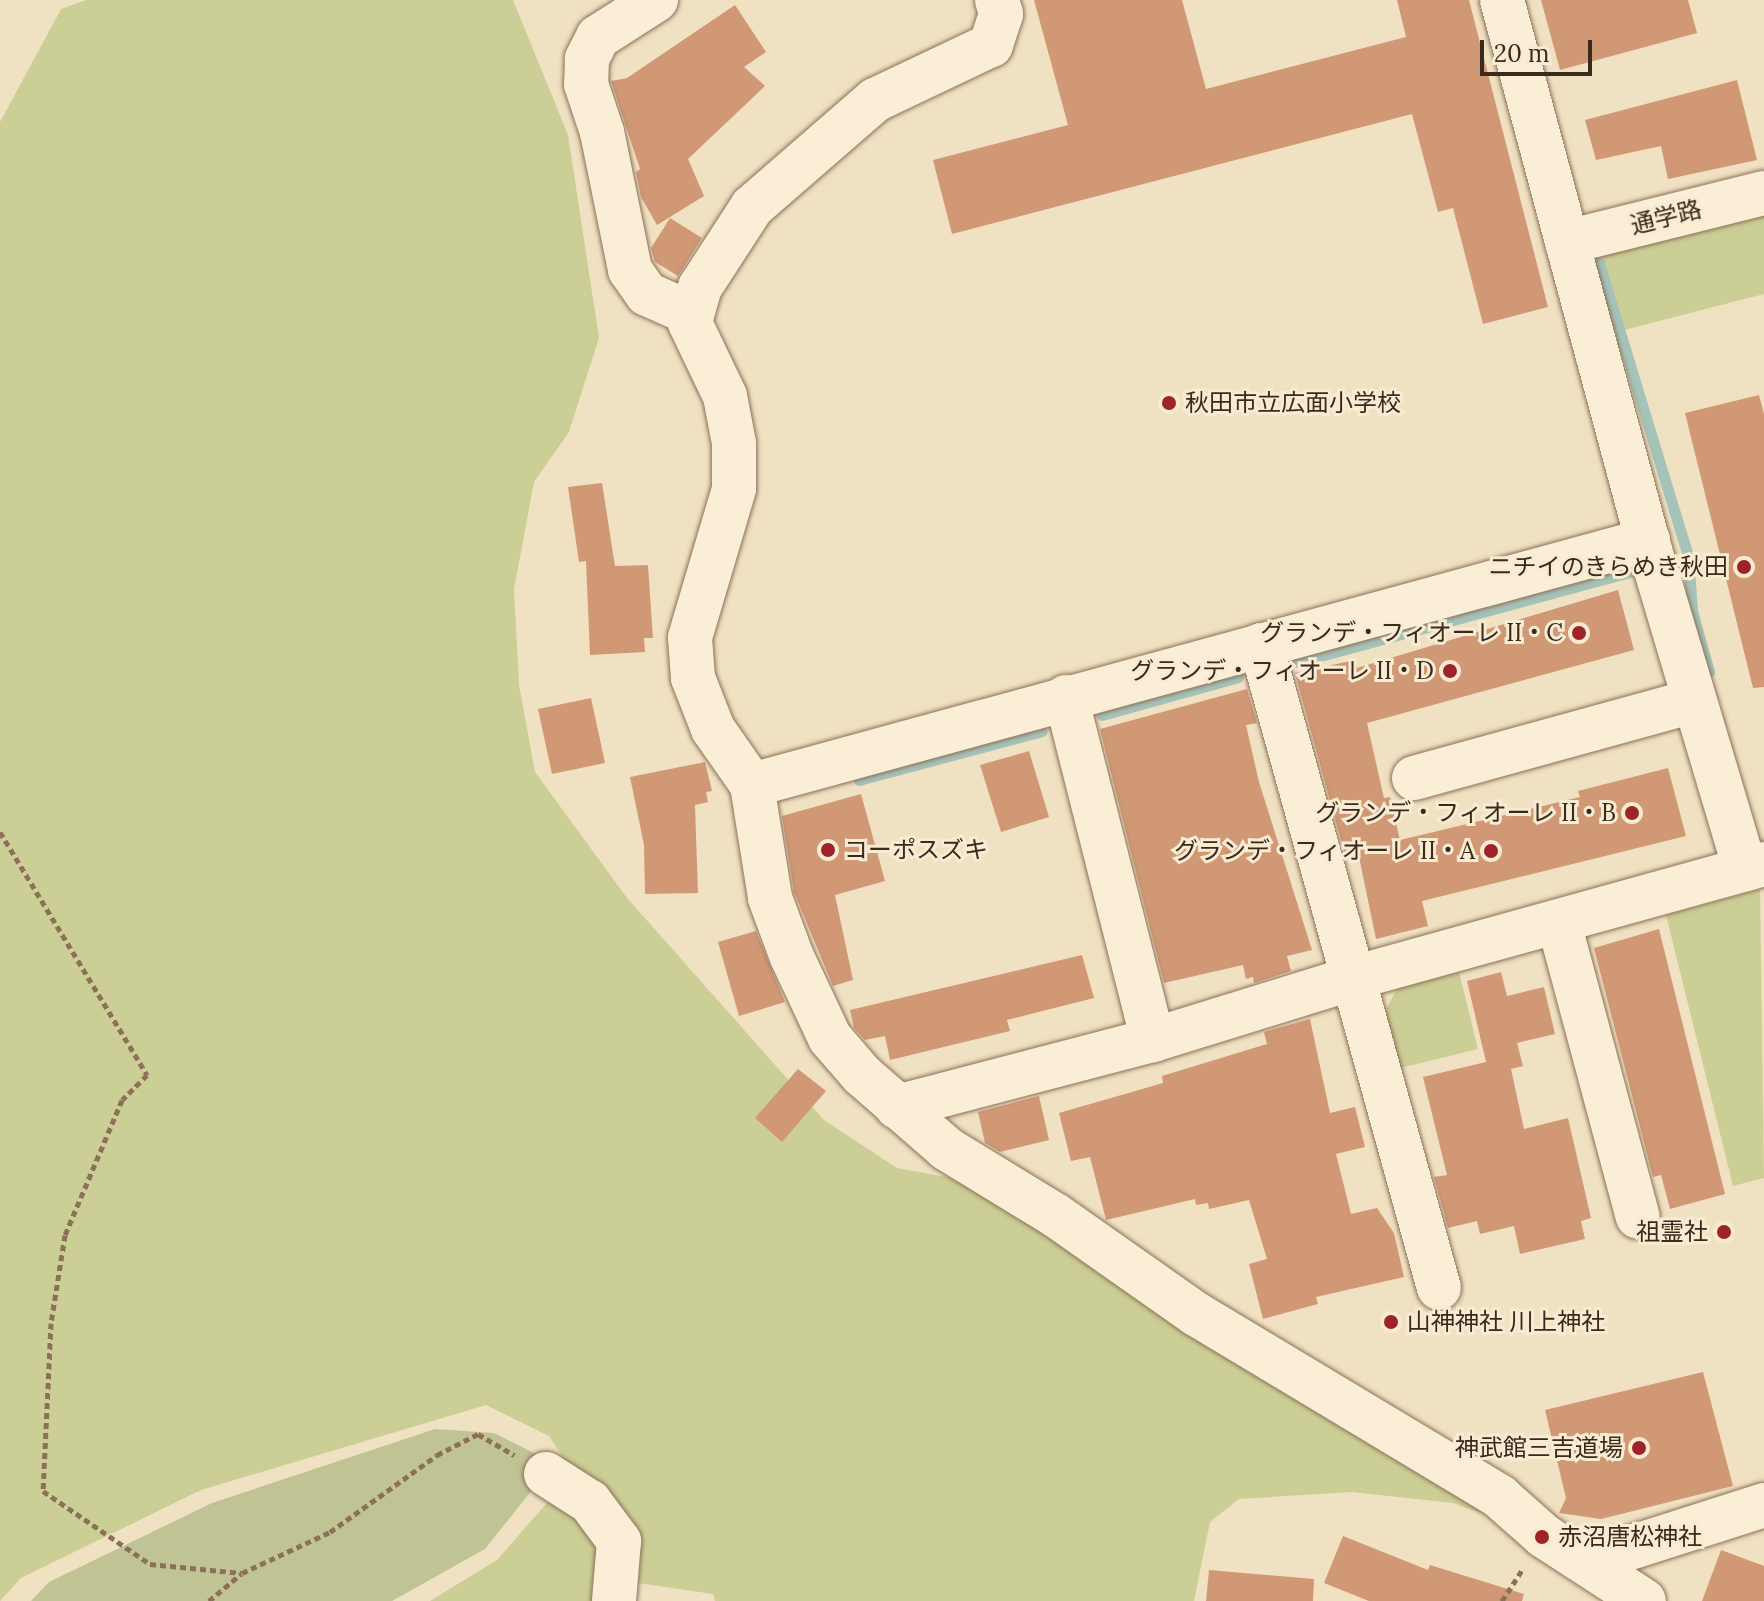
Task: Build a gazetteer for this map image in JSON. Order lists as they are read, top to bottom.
{
  "streets": {
    "street": ["通学路"]
  },
  "places": [
    "秋田市立広面小学校",
    "ニチイのきらめき秋田",
    "グランデ・フィオーレ II・C",
    "グランデ・フィオーレ II・D",
    "グランデ・フィオーレ II・B",
    "コーポスズキ",
    "グランデ・フィオーレ II・A",
    "祖霊社",
    "山神神社 川上神社",
    "神武館三吉道場",
    "赤沼唐松神社"
  ],
  "scale_bar": "20 m"
}
